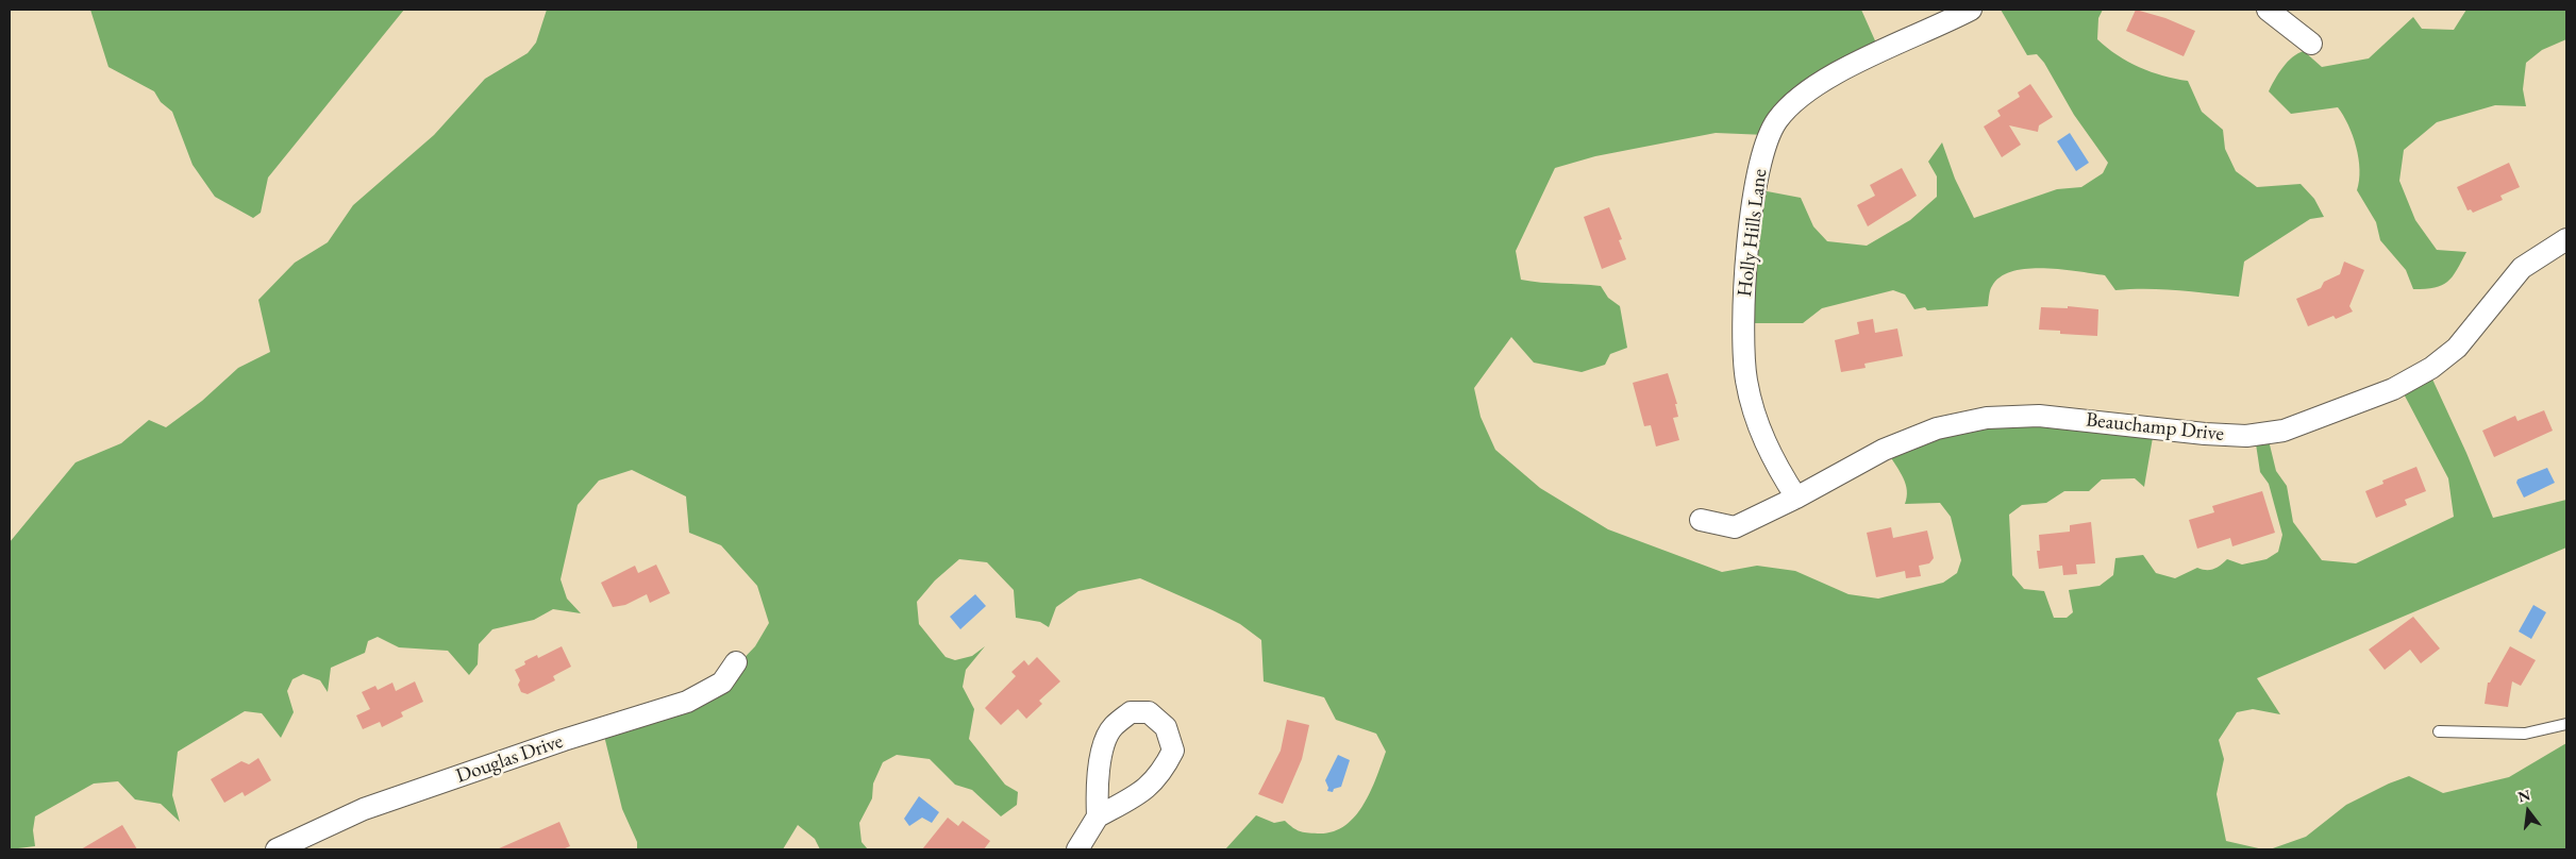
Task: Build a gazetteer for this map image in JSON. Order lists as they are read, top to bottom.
{
  "streets": {
    "street": ["Holly Hills Lane", "Beauchamp Drive", "Douglas Drive"]
  },
  "crossings": [
    ["Holly Hills Lane", "Beauchamp Drive"]
  ],
  "north": "top"
}
